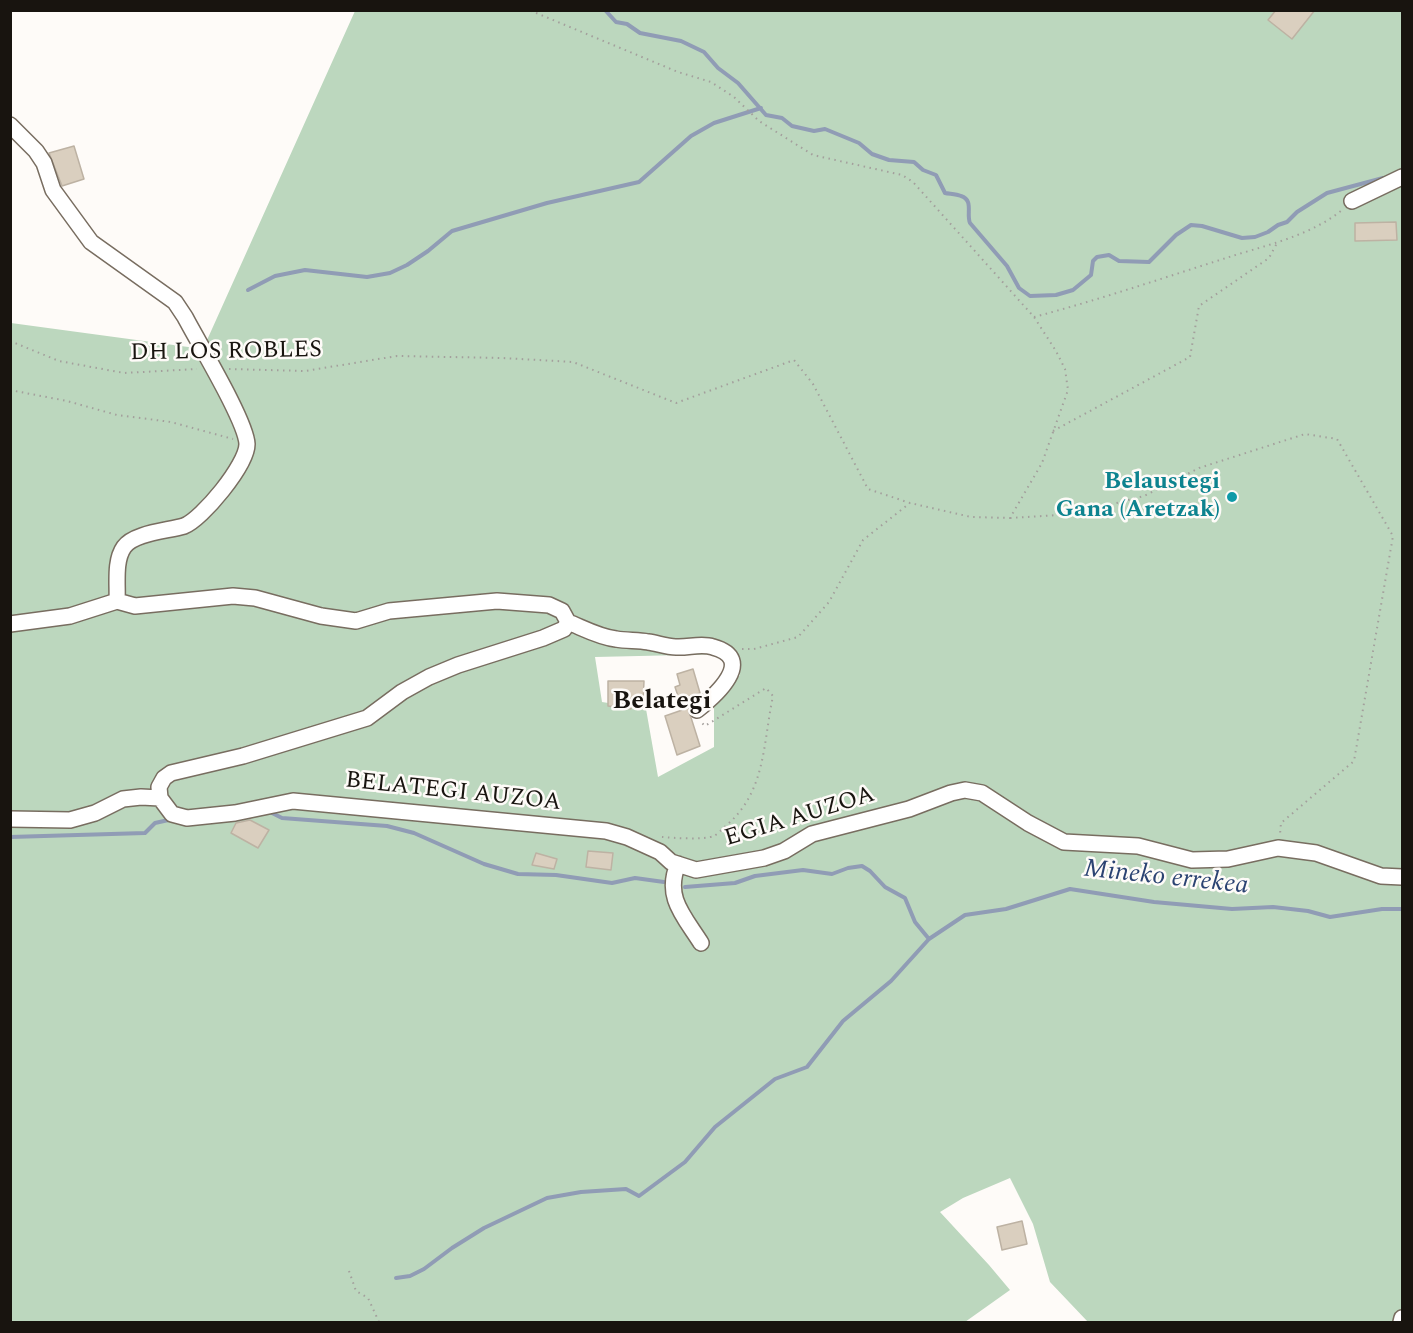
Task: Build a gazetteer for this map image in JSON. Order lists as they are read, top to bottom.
{
  "streets": {
    "lane": ["BELATEGI AUZOA", "EGIA AUZOA"],
    "path": ["DH LOS ROBLES"]
  },
  "crossings": [
    ["DH LOS ROBLES", "EGIA AUZOA"],
    ["BELATEGI AUZOA", "EGIA AUZOA"]
  ],
  "districts": ["Belategi"],
  "water": ["Mineko errekea"],
  "places": ["Belaustegi Gana (Aretzak)"]
}
